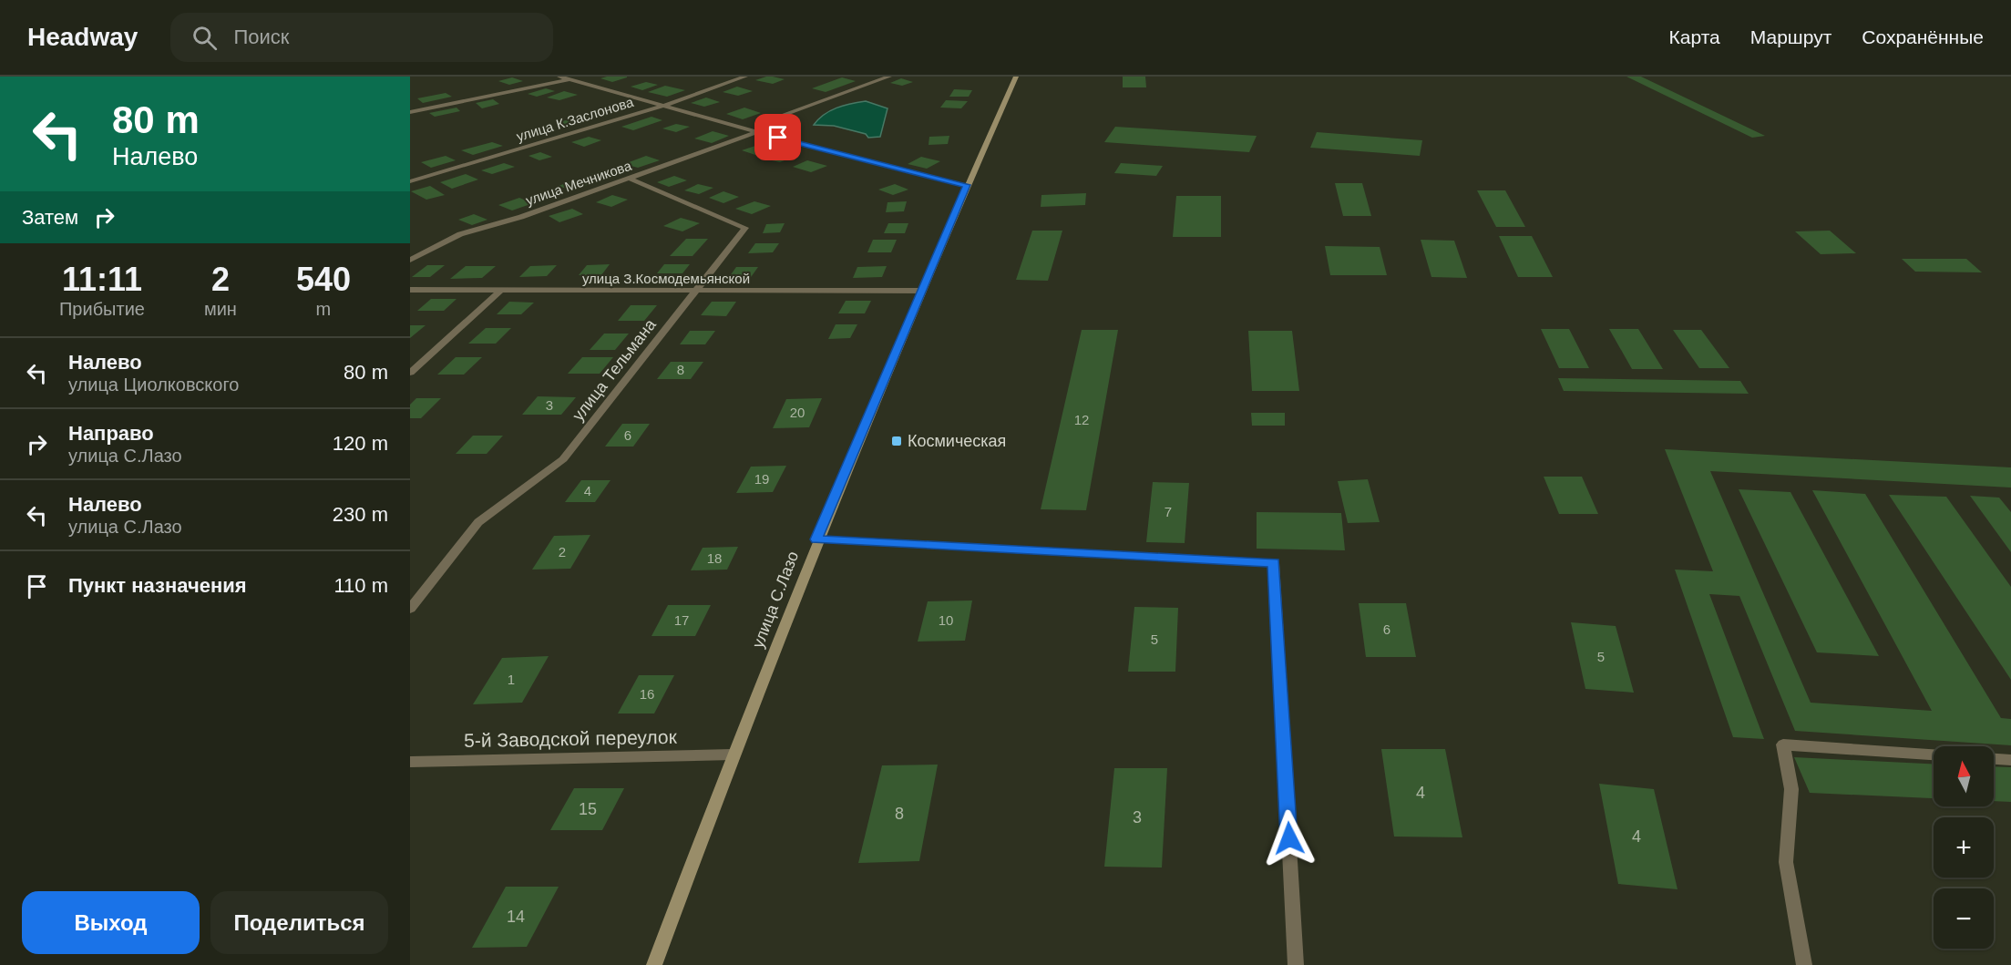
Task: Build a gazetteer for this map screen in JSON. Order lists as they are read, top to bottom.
{
  "streets": {
    "street": [
      "улица К.Заслонова",
      "улица Мечникова",
      "улица З.Космодемьянской",
      "улица Тельмана",
      "улица С.Лазо",
      "5-й Заводской переулок"
    ]
  },
  "crossings": [
    ["улица Мечникова", "улица Тельмана"],
    ["улица З.Космодемьянской", "улица Тельмана"],
    ["улица З.Космодемьянской", "улица С.Лазо"],
    ["улица С.Лазо", "5-й Заводской переулок"]
  ],
  "places": {
    "transit": ["Космическая"]
  },
  "house_numbers": [
    "8",
    "3",
    "20",
    "12",
    "6",
    "19",
    "4",
    "7",
    "2",
    "18",
    "17",
    "10",
    "6",
    "5",
    "5",
    "1",
    "16",
    "4",
    "15",
    "8",
    "3",
    "4",
    "14"
  ],
  "north": "top",
  "page": {
    "header": "Headway",
    "search": "Поиск",
    "nav": ["Карта", "Маршрут", "Сохранённые"],
    "turn": ["80 m", "Налево"],
    "then": "Затем",
    "eta": [
      "11:11",
      "Прибытие",
      "2",
      "мин",
      "540",
      "m"
    ],
    "list": [
      {
        "name": "Налево",
        "note": "улица Циолковского",
        "value": "80 m"
      },
      {
        "name": "Направо",
        "note": "улица С.Лазо",
        "value": "120 m"
      },
      {
        "name": "Налево",
        "note": "улица С.Лазо",
        "value": "230 m"
      },
      {
        "name": "Пункт назначения",
        "value": "110 m"
      }
    ],
    "map_buttons": ["+", "−"],
    "buttons": ["Выход", "Поделиться"]
  }
}
